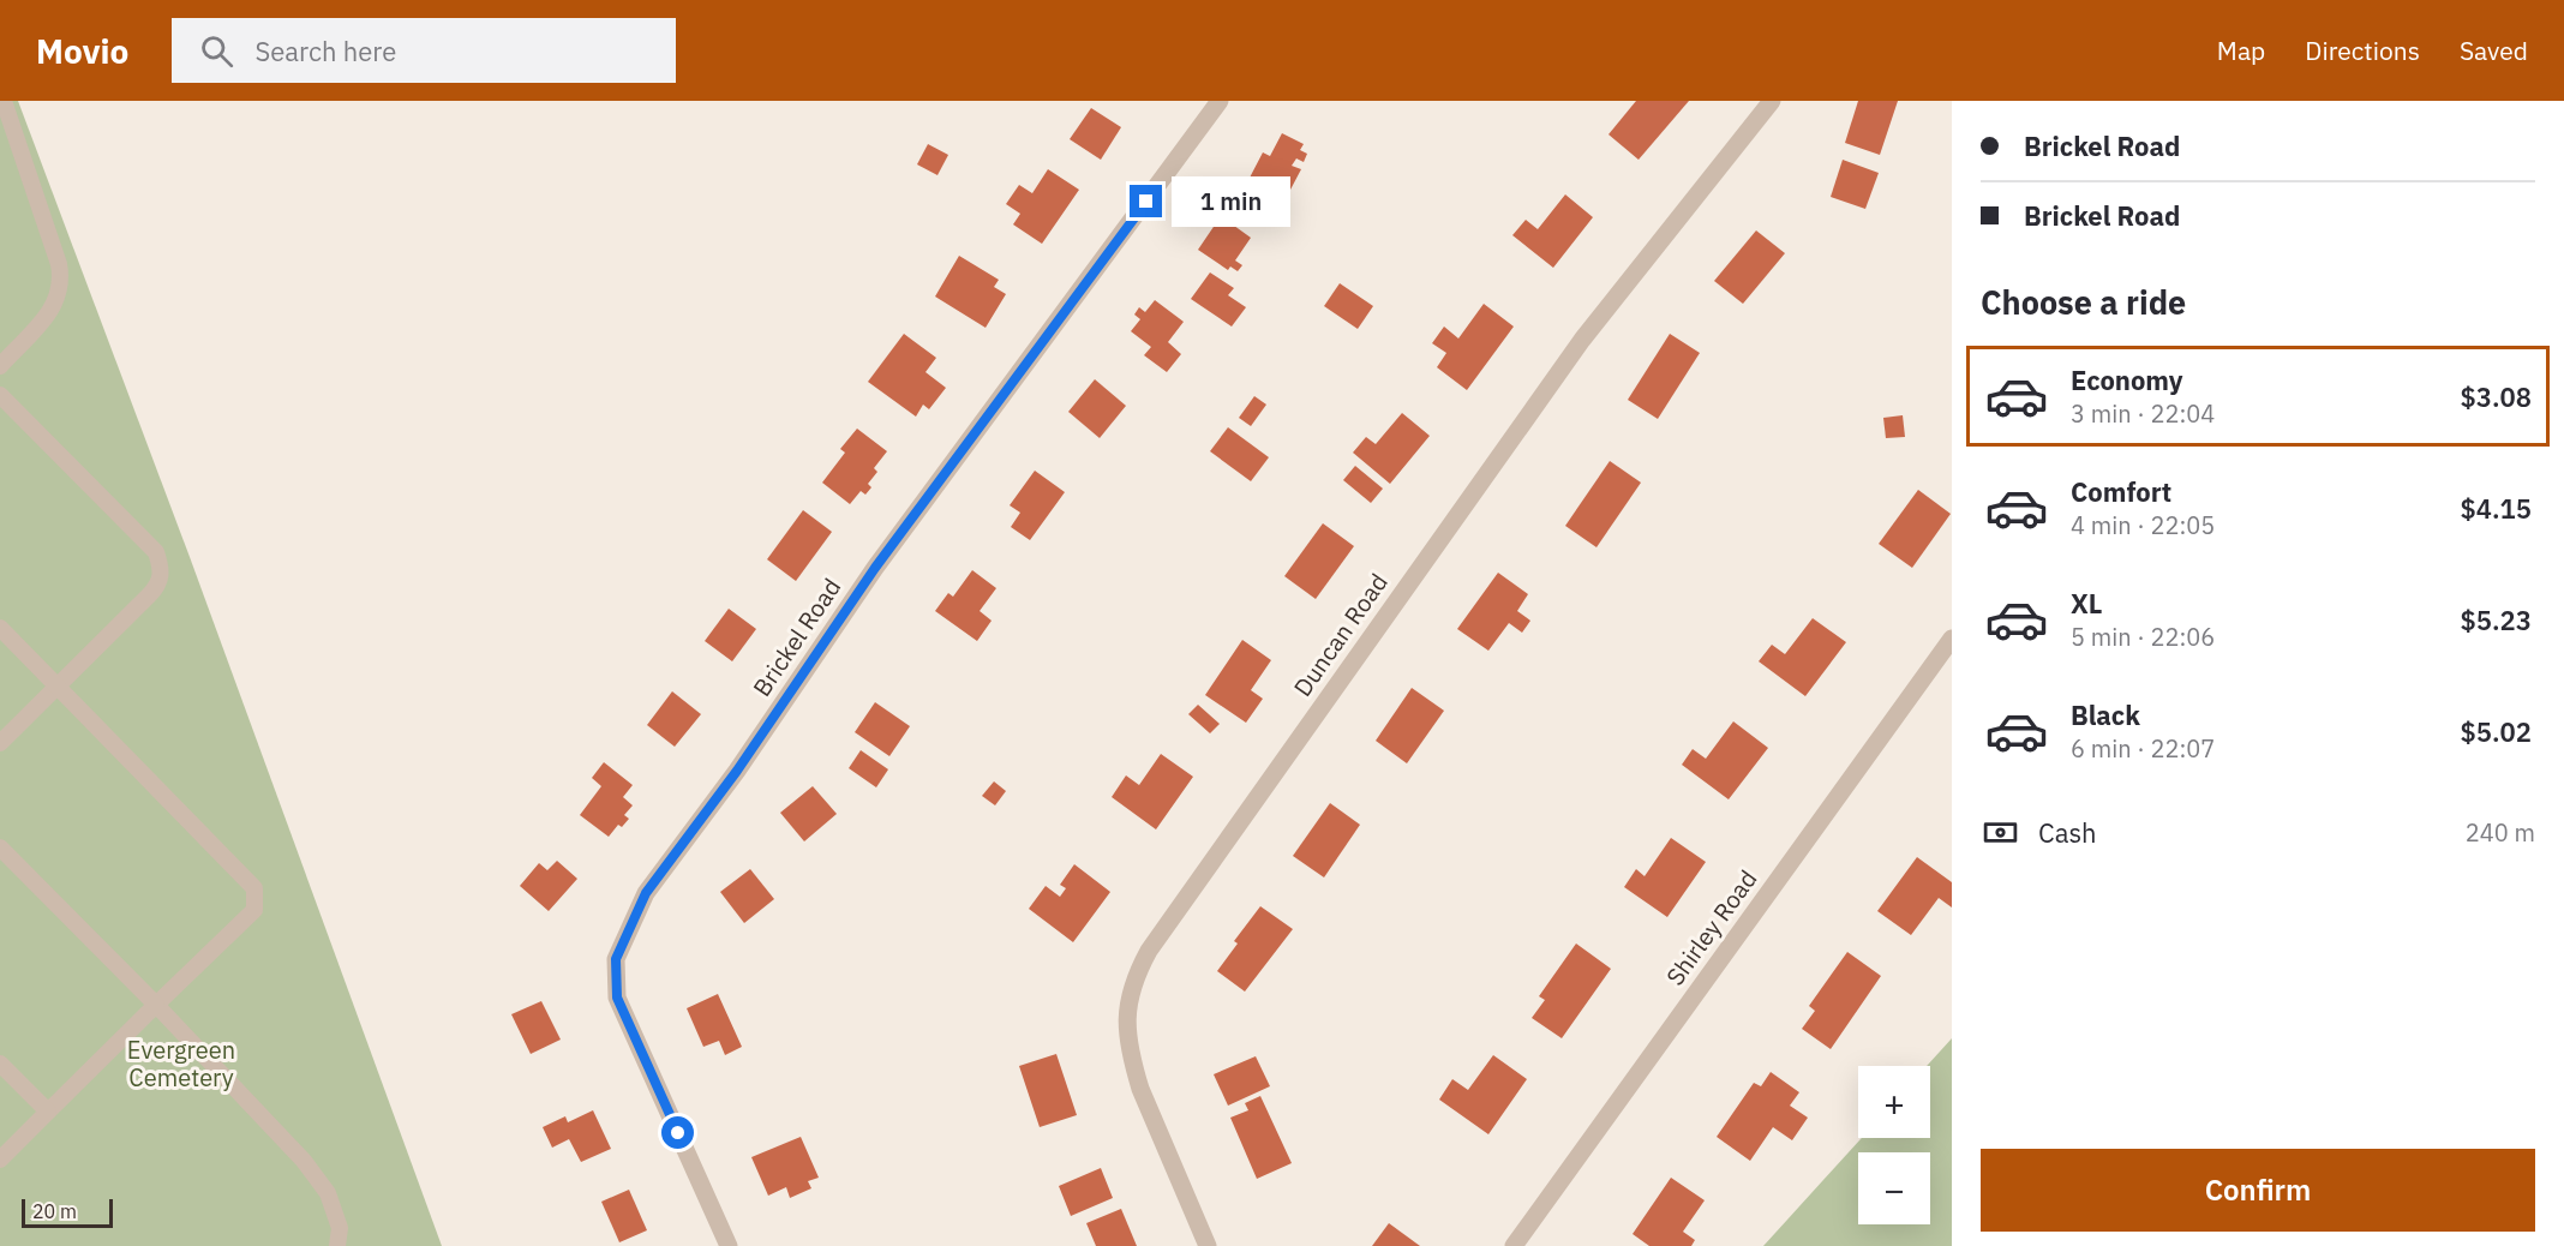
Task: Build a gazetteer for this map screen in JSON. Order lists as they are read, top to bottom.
{
  "streets": {
    "street": ["Duncan Road", "Brickel Road", "Shirley Road"]
  },
  "parks": ["Evergreen Cemetery"],
  "scale_bar": "20 m",
  "page": {
    "header": "Movio",
    "search": "Search here",
    "nav": ["Map", "Directions", "Saved"],
    "banner": ["Brickel Road", "Brickel Road"],
    "bubble": "1 min",
    "heading": "Choose a ride",
    "list": [
      {
        "name": "Economy",
        "note": "3 min · 22:04",
        "value": "$3.08"
      },
      {
        "name": "Comfort",
        "note": "4 min · 22:05",
        "value": "$4.15"
      },
      {
        "name": "XL",
        "note": "5 min · 22:06",
        "value": "$5.23"
      },
      {
        "name": "Black",
        "note": "6 min · 22:07",
        "value": "$5.02"
      }
    ],
    "pay": ["Cash", "240 m"],
    "map_buttons": ["+", "−"],
    "buttons": "Confirm",
    "scale": "20 m"
  }
}
